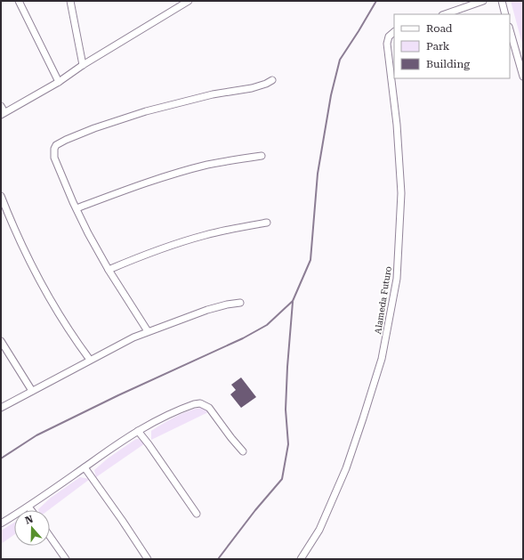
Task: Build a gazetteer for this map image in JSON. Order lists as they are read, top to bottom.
{
  "streets": {
    "street": ["Alameda Futuro"]
  },
  "legend": ["Road", "Park", "Building"],
  "north": "top"
}
